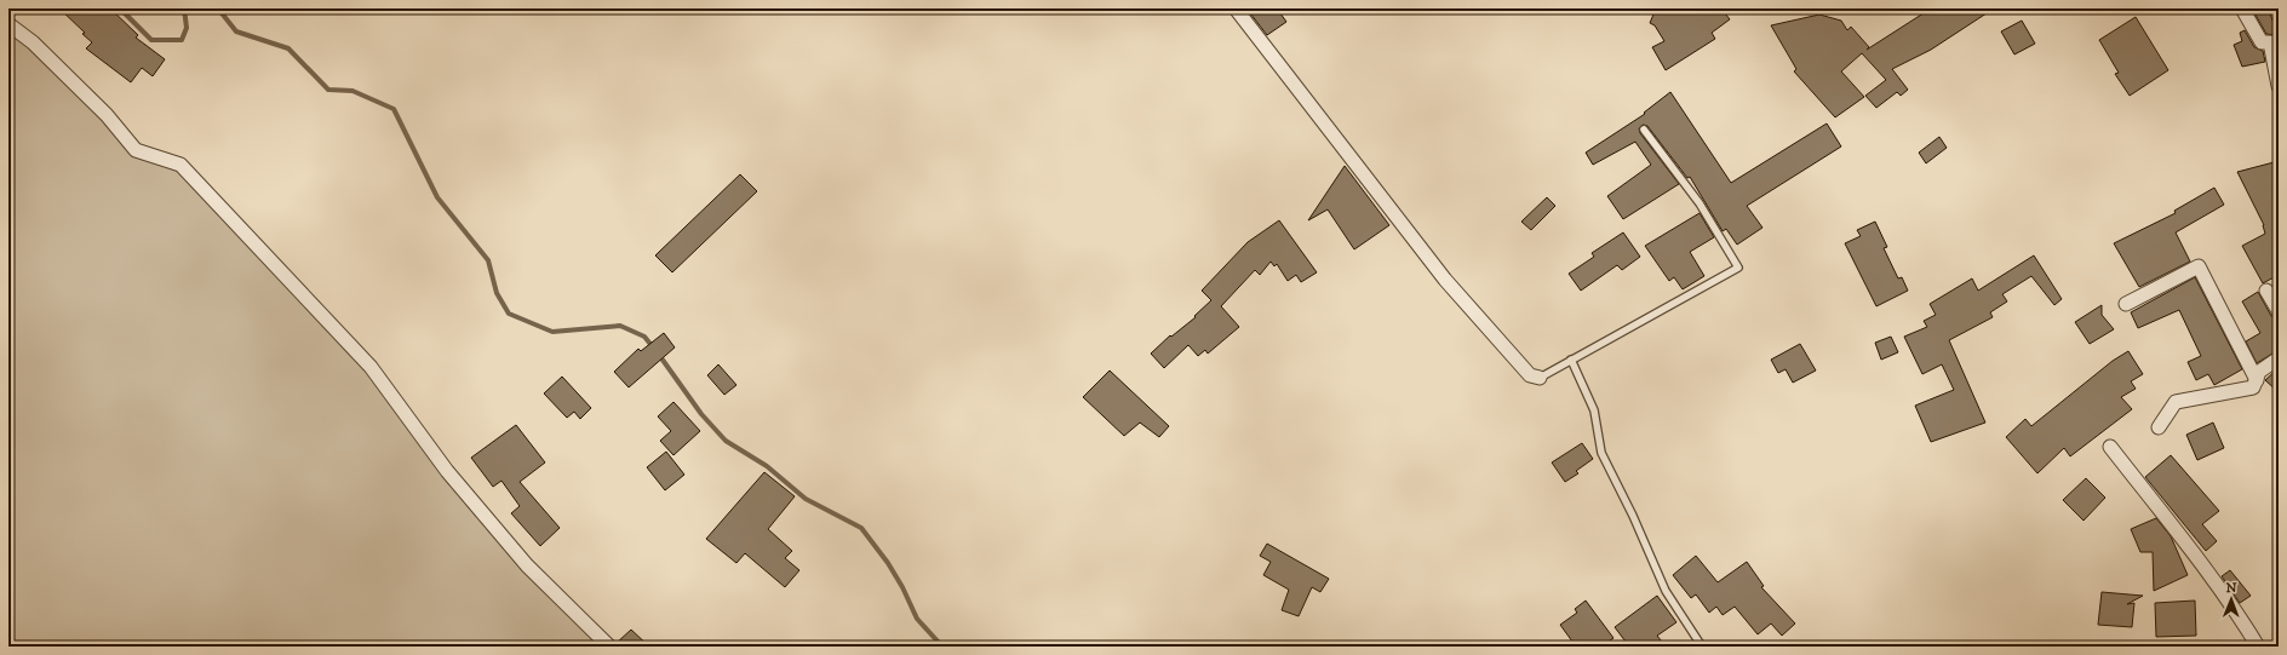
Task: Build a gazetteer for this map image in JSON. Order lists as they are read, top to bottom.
{
  "north": "top"
}
